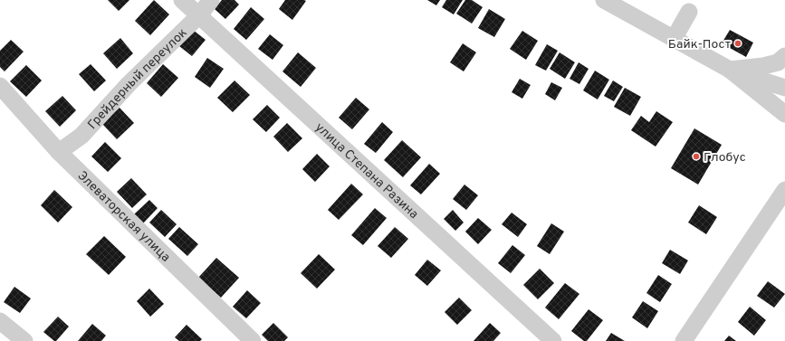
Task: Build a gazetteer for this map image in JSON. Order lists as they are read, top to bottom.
{
  "streets": {
    "street": ["Грейдерный переулок", "улица Степана Разина", "Элеваторская улица"]
  },
  "crossings": [
    ["Грейдерный переулок", "улица Степана Разина"],
    ["Грейдерный переулок", "Элеваторская улица"]
  ],
  "places": ["Байк-Пост", "Глобус"]
}
